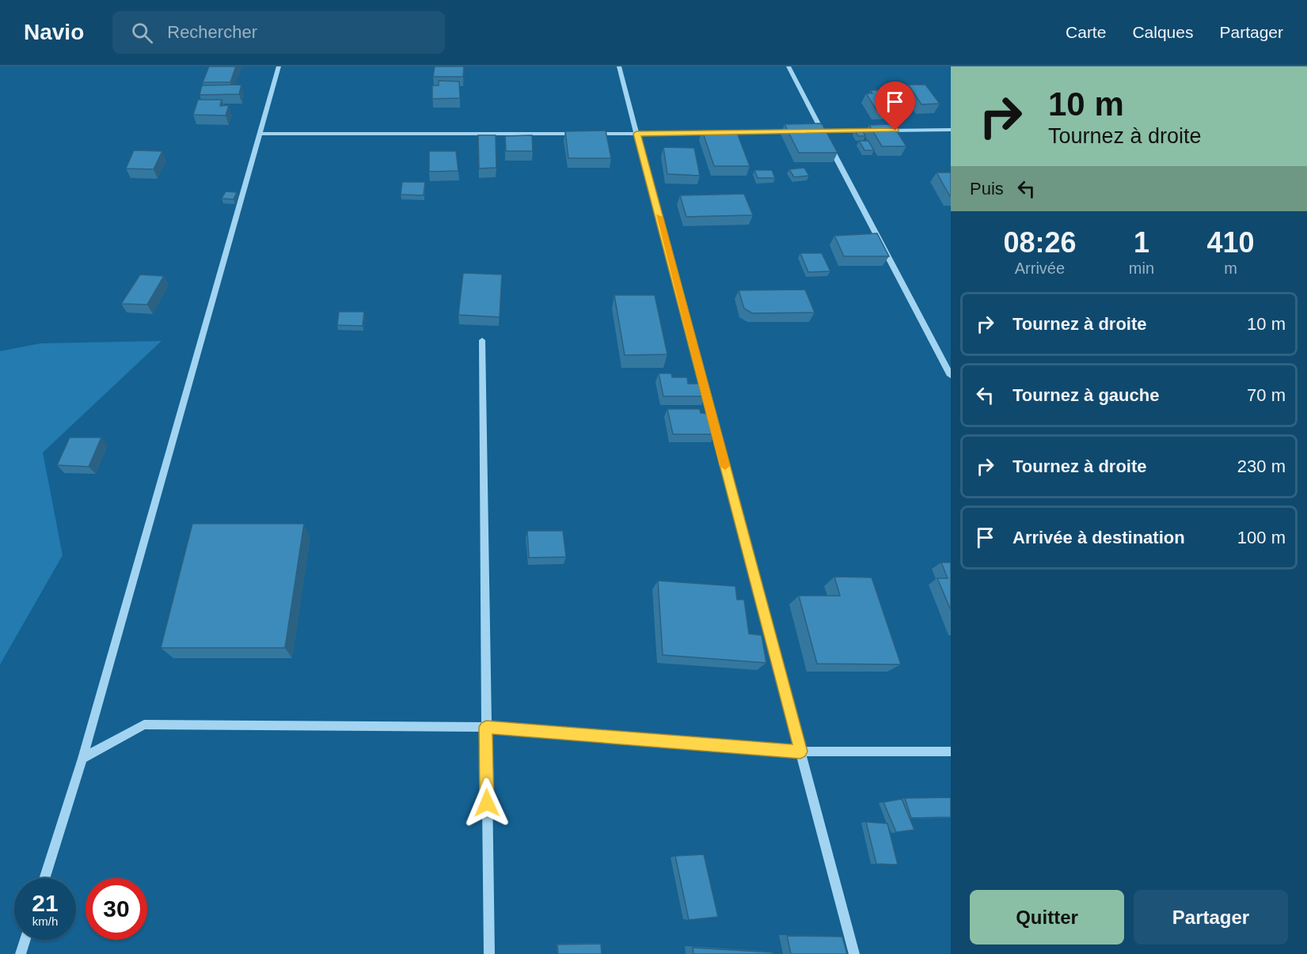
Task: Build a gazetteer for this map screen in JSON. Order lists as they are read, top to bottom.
{
  "page": {
    "header": "Navio",
    "search": "Rechercher",
    "nav": ["Carte", "Calques", "Partager"],
    "turn": ["10 m", "Tournez à droite"],
    "then": "Puis",
    "eta": [
      "08:26",
      "Arrivée",
      "1",
      "min",
      "410",
      "m"
    ],
    "list": [
      {
        "name": "Tournez à droite",
        "value": "10 m"
      },
      {
        "name": "Tournez à gauche",
        "value": "70 m"
      },
      {
        "name": "Tournez à droite",
        "value": "230 m"
      },
      {
        "name": "Arrivée à destination",
        "value": "100 m"
      }
    ],
    "speed": "21 km/h",
    "limit": "30",
    "buttons": ["Quitter", "Partager"]
  }
}
